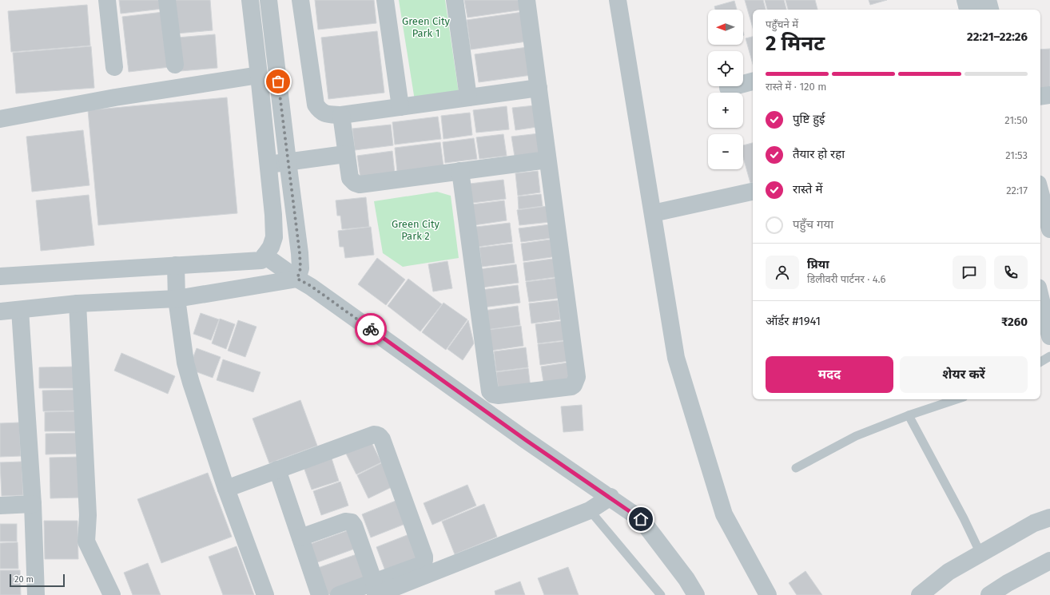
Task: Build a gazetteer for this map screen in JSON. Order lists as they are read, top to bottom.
{
  "parks": ["Green City Park 1", "Green City Park 2"],
  "scale_bar": "20 m",
  "north": "left",
  "page": {
    "map_buttons": ["+", "−"],
    "heading": ["2 मिनट", "पहुँचने में", "22:21–22:26"],
    "panel": [
      "प्रिया",
      "डिलीवरी पार्टनर · 4.6",
      "ऑर्डर #1941",
      "₹260"
    ],
    "bar": "रास्ते में · 120 m",
    "list": [
      ["पुष्टि हुई", "21:50"],
      ["तैयार हो रहा", "21:53"],
      ["रास्ते में", "22:17"],
      "पहुँच गया"
    ],
    "buttons": ["मदद", "शेयर करें"],
    "scale": "20 m"
  }
}
